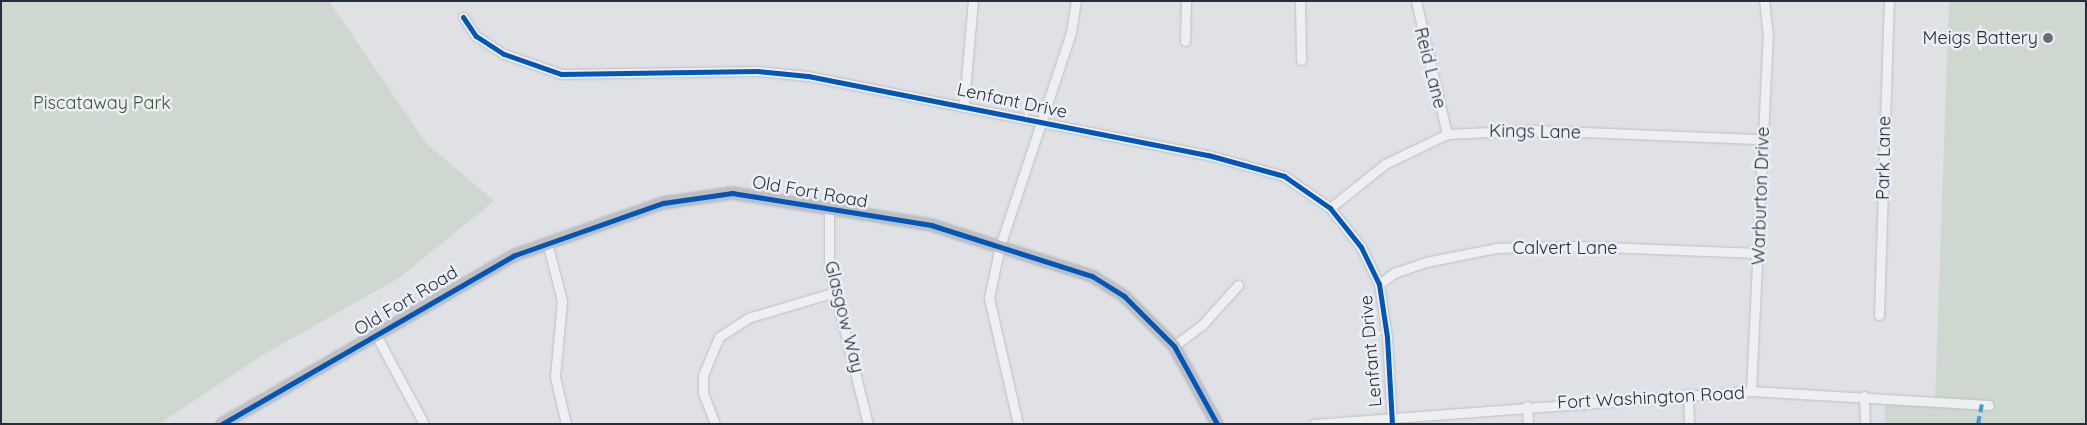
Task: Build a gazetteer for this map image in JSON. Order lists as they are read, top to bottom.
{
  "streets": {
    "main road": ["Old Fort Road"],
    "street": [
      "Reid Lane",
      "Lenfant Drive",
      "Kings Lane",
      "Park Lane",
      "Warburton Drive",
      "Calvert Lane",
      "Glasgow Way",
      "Fort Washington Road"
    ]
  },
  "crossings": [
    ["Reid Lane", "Kings Lane"],
    ["Lenfant Drive", "Kings Lane"],
    ["Lenfant Drive", "Calvert Lane"],
    ["Lenfant Drive", "Fort Washington Road"],
    ["Kings Lane", "Warburton Drive"],
    ["Old Fort Road", "Glasgow Way"],
    ["Warburton Drive", "Calvert Lane"],
    ["Warburton Drive", "Fort Washington Road"]
  ],
  "parks": ["Piscataway Park"],
  "places": ["Meigs Battery"]
}
